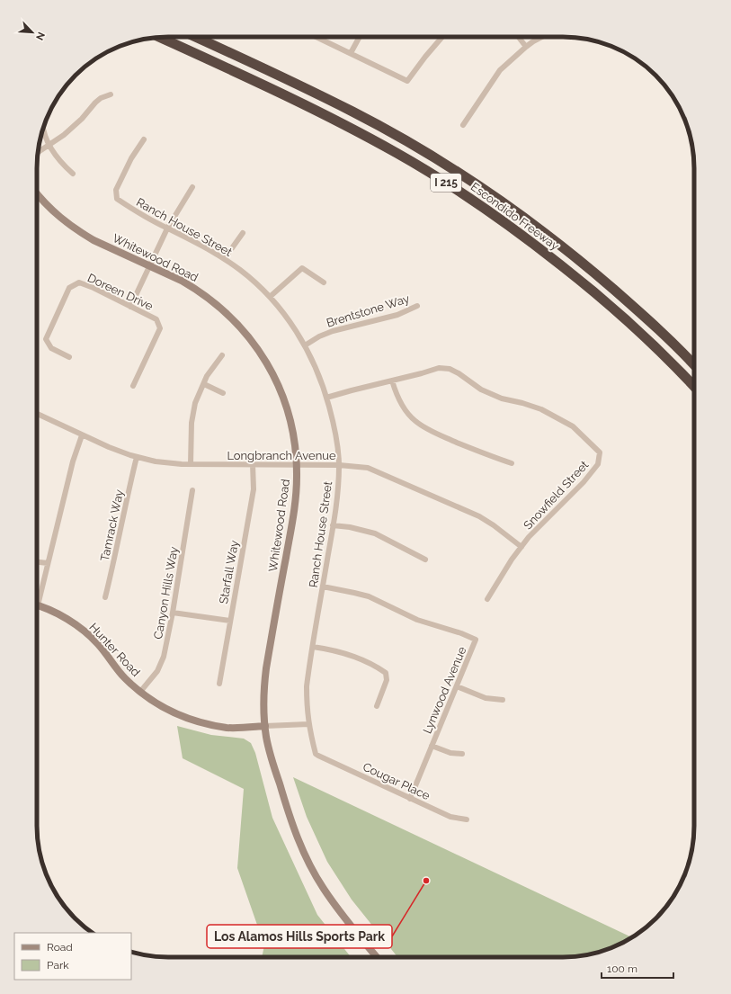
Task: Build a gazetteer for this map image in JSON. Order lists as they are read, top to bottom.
{
  "streets": {
    "highway": ["I 215", "Escondido Freeway"],
    "main road": ["Whitewood Road", "Hunter Road"],
    "street": [
      "Ranch House Street",
      "Doreen Drive",
      "Brentstone Way",
      "Longbranch Avenue",
      "Snowfield Street",
      "Tamrack Way",
      "Starfall Way",
      "Canyon Hills Way",
      "Lynwood Avenue",
      "Cougar Place"
    ]
  },
  "crossings": [
    ["Ranch House Street", "Brentstone Way"],
    ["Ranch House Street", "Longbranch Avenue"],
    ["Ranch House Street", "Hunter Road"],
    ["Ranch House Street", "Lynwood Avenue"],
    ["Ranch House Street", "Cougar Place"],
    ["Whitewood Road", "Longbranch Avenue"],
    ["Whitewood Road", "Hunter Road"],
    ["Longbranch Avenue", "Snowfield Street"],
    ["Longbranch Avenue", "Tamrack Way"],
    ["Longbranch Avenue", "Starfall Way"],
    ["Canyon Hills Way", "Hunter Road"],
    ["Lynwood Avenue", "Cougar Place"]
  ],
  "places": ["Los Alamos Hills Sports Park"],
  "legend": ["Road", "Park"],
  "scale_bar": "100 m",
  "north": "bottom right"
}
